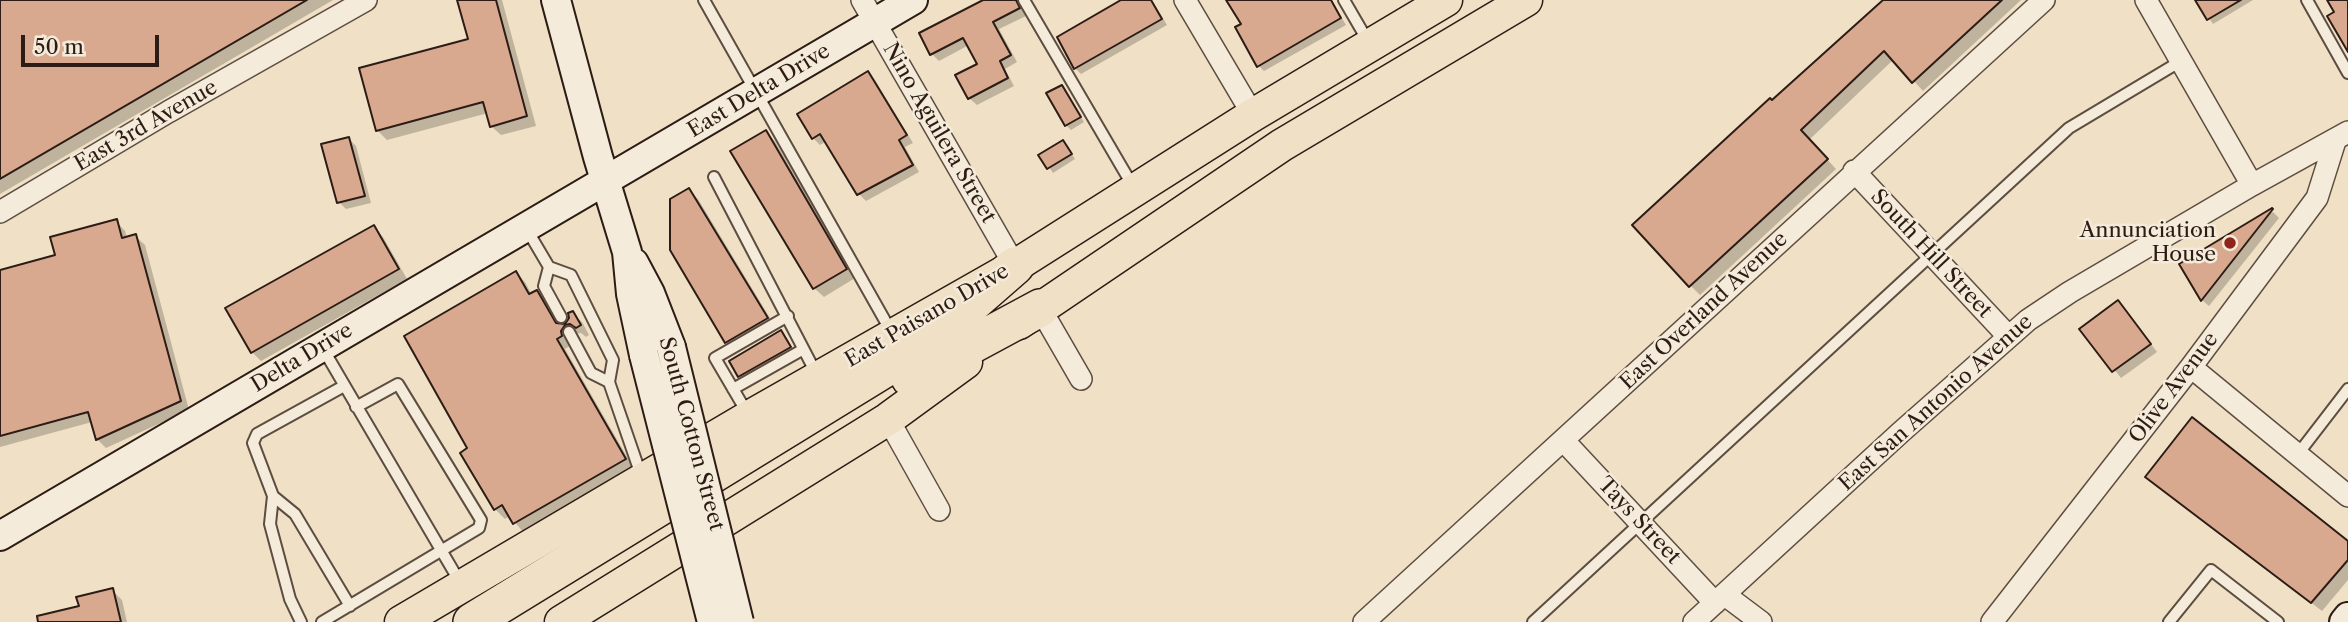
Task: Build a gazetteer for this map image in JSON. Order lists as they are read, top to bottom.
{
  "streets": {
    "main road": [
      "East Delta Drive",
      "East Paisano Drive",
      "Delta Drive",
      "South Cotton Street"
    ],
    "street": [
      "East 3rd Avenue",
      "Nino Aguilera Street",
      "South Hill Street",
      "East Overland Avenue",
      "Olive Avenue",
      "East San Antonio Avenue",
      "Tays Street"
    ]
  },
  "crossings": [
    ["East Delta Drive", "Nino Aguilera Street"],
    ["East Delta Drive", "Delta Drive"],
    ["East Delta Drive", "South Cotton Street"],
    ["Nino Aguilera Street", "East Paisano Drive"],
    ["South Hill Street", "East Overland Avenue"],
    ["South Hill Street", "East San Antonio Avenue"],
    ["East Overland Avenue", "Tays Street"],
    ["Delta Drive", "South Cotton Street"],
    ["Olive Avenue", "East San Antonio Avenue"],
    ["East San Antonio Avenue", "Tays Street"]
  ],
  "places": ["Annunciation House"],
  "scale_bar": "50 m"
}
